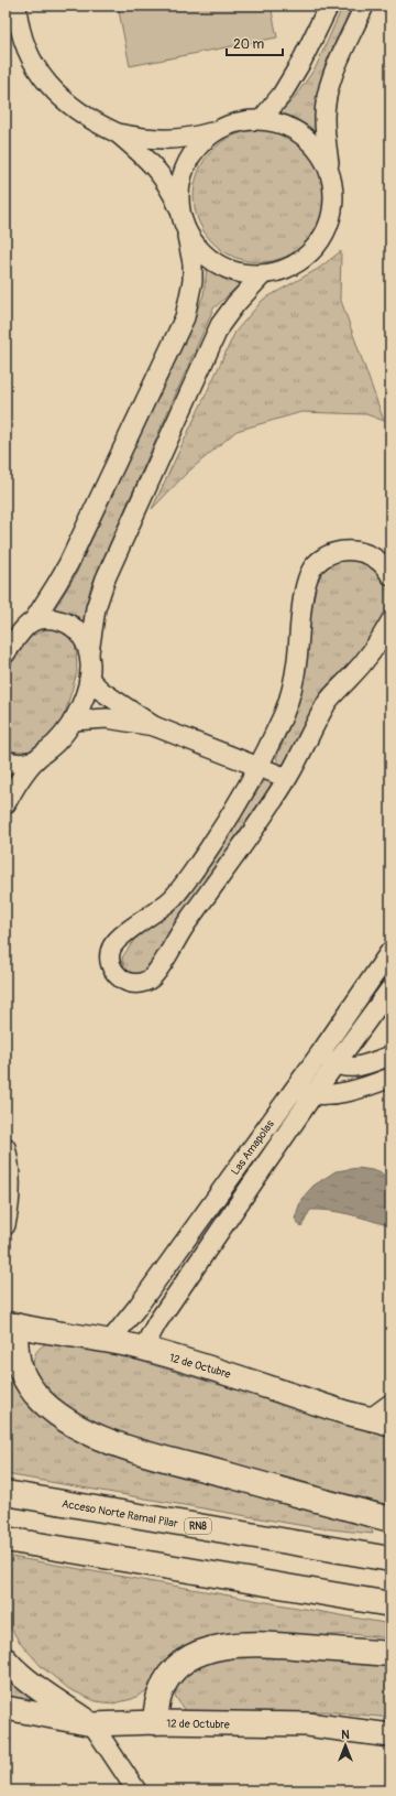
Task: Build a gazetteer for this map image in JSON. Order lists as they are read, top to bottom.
{
  "streets": {
    "highway": ["Acceso Norte Ramal Pilar", "RN8"],
    "street": ["Las Amapolas", "12 de Octubre"]
  },
  "crossings": [
    ["Las Amapolas", "12 de Octubre"]
  ],
  "scale_bar": "20 m",
  "north": "top"
}
